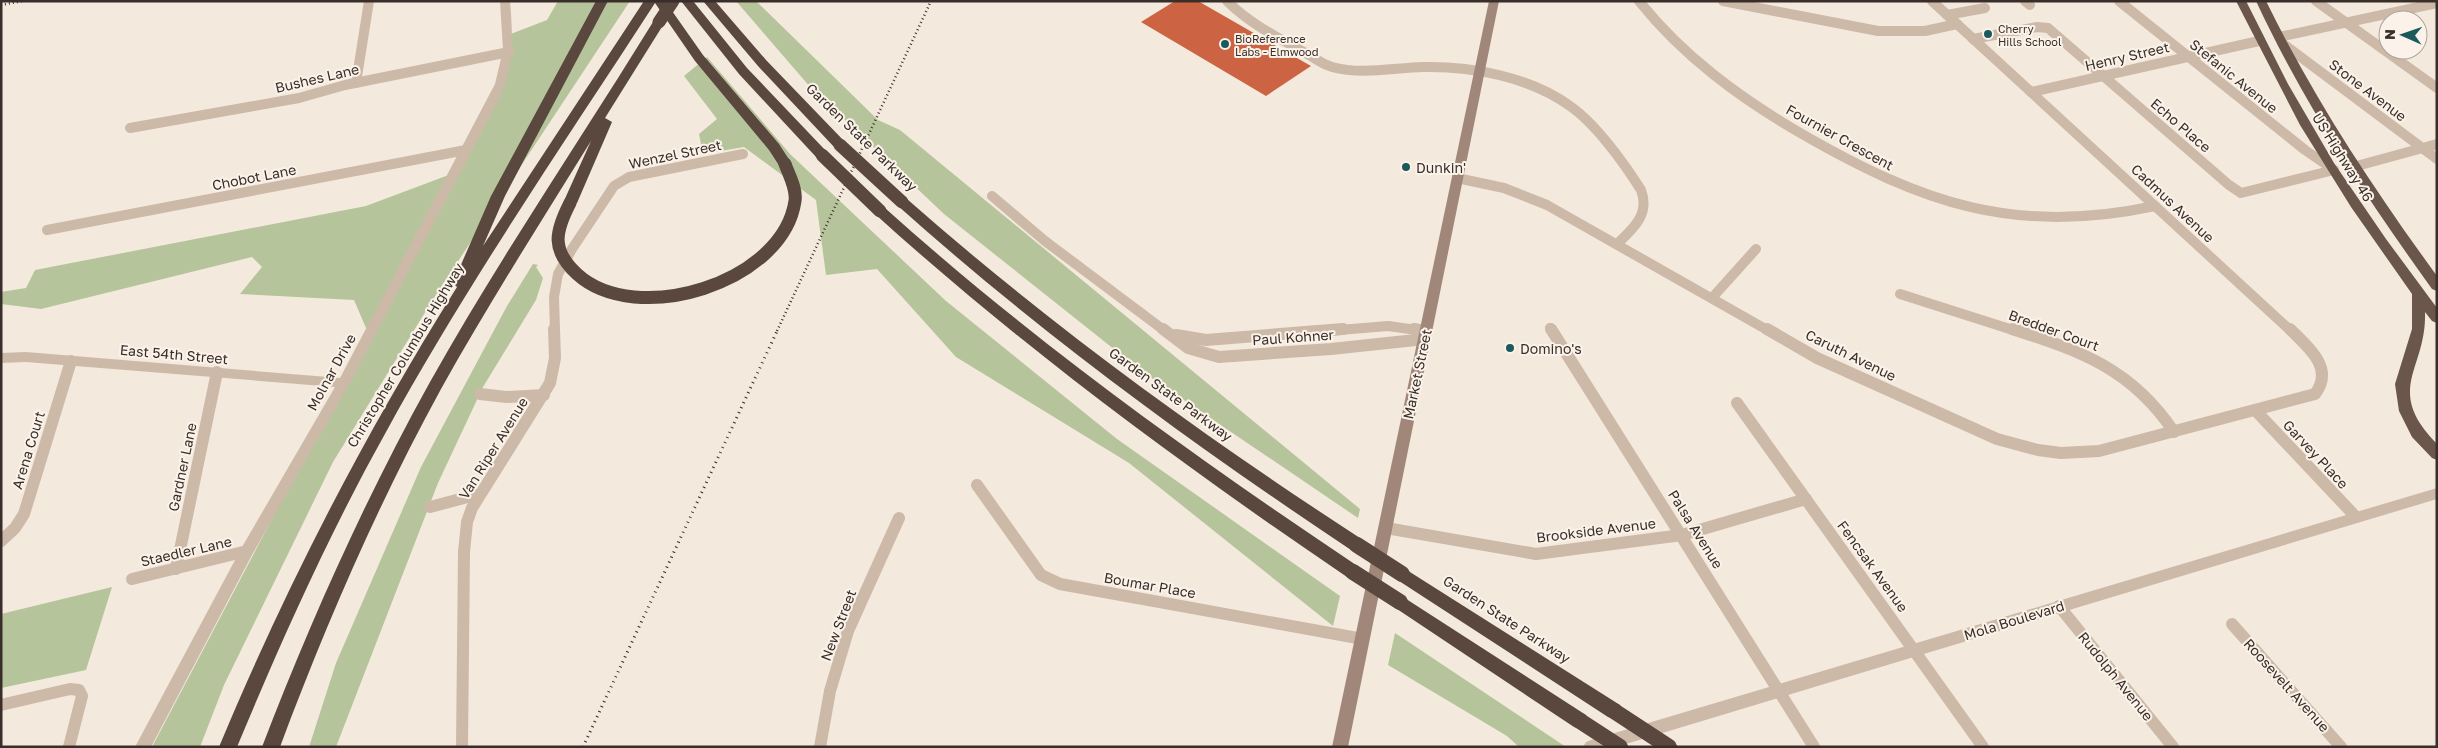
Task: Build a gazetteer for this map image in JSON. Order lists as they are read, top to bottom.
{
  "streets": {
    "highway": ["Garden State Parkway", "US Highway 46", "Christopher Columbus Highway"],
    "main road": ["Market Street"],
    "street": [
      "Henry Street",
      "Stefanic Avenue",
      "Bushes Lane",
      "Stone Avenue",
      "Echo Place",
      "Fournier Crescent",
      "Wenzel Street",
      "Chobot Lane",
      "Cadmus Avenue",
      "Bredder Court",
      "Paul Kohner",
      "East 54th Street",
      "Caruth Avenue",
      "Molnar Drive",
      "Van Riper Avenue",
      "Arena Court",
      "Garvey Place",
      "Gardner Lane",
      "Palsa Avenue",
      "Brookside Avenue",
      "Staedler Lane",
      "Fencsak Avenue",
      "Boumar Place",
      "Mola Boulevard",
      "New Street",
      "Rudolph Avenue",
      "Roosevelt Avenue"
    ]
  },
  "crossings": [
    ["Henry Street", "Stefanic Avenue"],
    ["Henry Street", "Echo Place"],
    ["Henry Street", "US Highway 46"],
    ["Henry Street", "Cadmus Avenue"],
    ["Stefanic Avenue", "Echo Place"],
    ["Stefanic Avenue", "US Highway 46"],
    ["Bushes Lane", "Molnar Drive"],
    ["Stone Avenue", "US Highway 46"],
    ["Echo Place", "US Highway 46"],
    ["Echo Place", "Cadmus Avenue"],
    ["Fournier Crescent", "Cadmus Avenue"],
    ["Wenzel Street", "Van Riper Avenue"],
    ["Chobot Lane", "Molnar Drive"],
    ["Cadmus Avenue", "Caruth Avenue"],
    ["Cadmus Avenue", "Garvey Place"],
    ["Bredder Court", "Caruth Avenue"],
    ["Paul Kohner", "Market Street"],
    ["East 54th Street", "Molnar Drive"],
    ["East 54th Street", "Arena Court"],
    ["East 54th Street", "Gardner Lane"],
    ["Caruth Avenue", "Market Street"],
    ["Caruth Avenue", "Garvey Place"],
    ["Molnar Drive", "Staedler Lane"],
    ["Market Street", "Brookside Avenue"],
    ["Market Street", "Boumar Place"],
    ["Garvey Place", "Mola Boulevard"],
    ["Gardner Lane", "Staedler Lane"],
    ["Palsa Avenue", "Brookside Avenue"],
    ["Palsa Avenue", "Mola Boulevard"],
    ["Brookside Avenue", "Fencsak Avenue"],
    ["Fencsak Avenue", "Mola Boulevard"],
    ["Mola Boulevard", "Rudolph Avenue"]
  ],
  "places": [
    "Cherry Hills School",
    "BioReference Labs - Elmwood",
    "Dunkin'",
    "Domino's"
  ],
  "north": "left"
}
